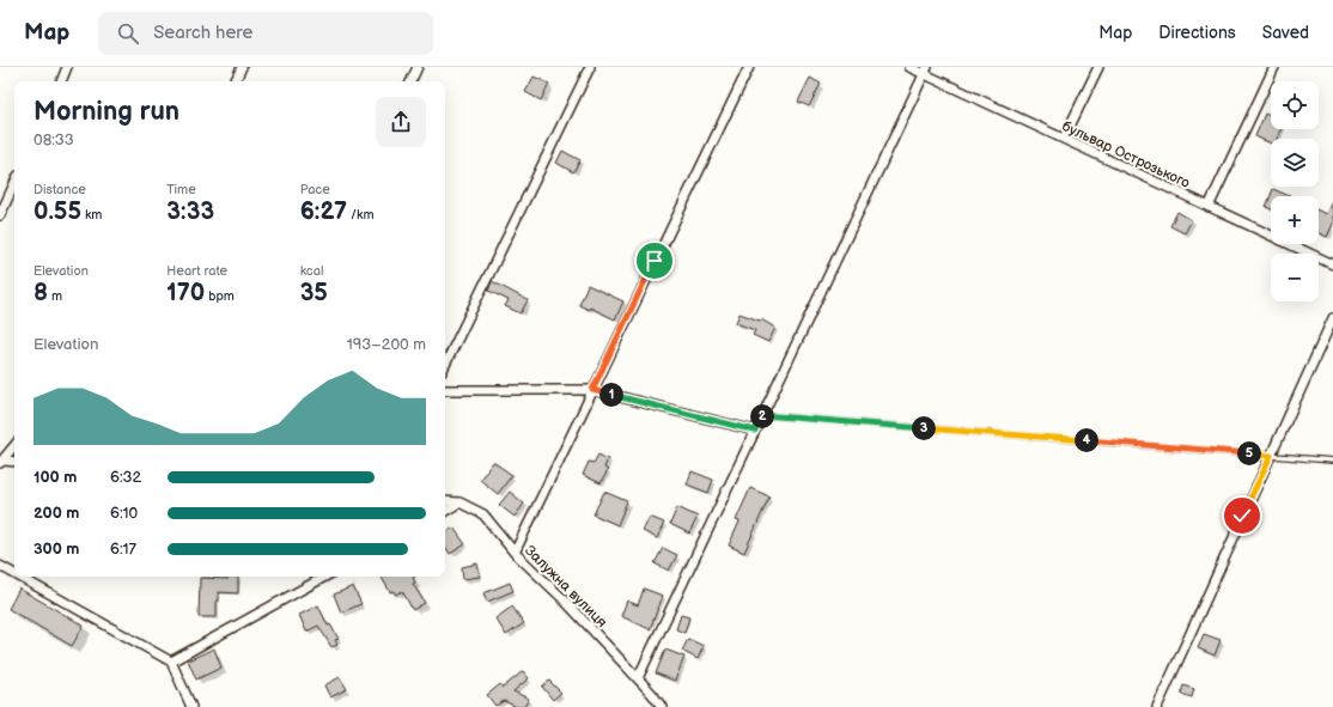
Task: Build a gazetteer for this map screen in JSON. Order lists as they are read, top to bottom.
{
  "streets": {
    "street": ["бульвар Острозького", "Залужна вулиця"]
  },
  "page": {
    "header": "Map",
    "search": "Search here",
    "nav": ["Map", "Directions", "Saved"],
    "map_buttons": ["+", "−"],
    "heading": ["Morning run", "08:33"],
    "stats": [
      ["Distance", "0.55 km"],
      ["Time", "3:33"],
      ["Pace", "6:27 /km"],
      ["Elevation", "8 m"],
      ["Heart rate", "170 bpm"],
      ["kcal", "35"]
    ],
    "chart": ["Elevation", "193–200 m"],
    "pins": [
      "1",
      "2",
      "3",
      "4",
      "5"
    ],
    "list": [
      {
        "name": "100 m",
        "note": "6:32"
      },
      {
        "name": "200 m",
        "note": "6:10"
      },
      {
        "name": "300 m",
        "note": "6:17"
      }
    ]
  }
}
